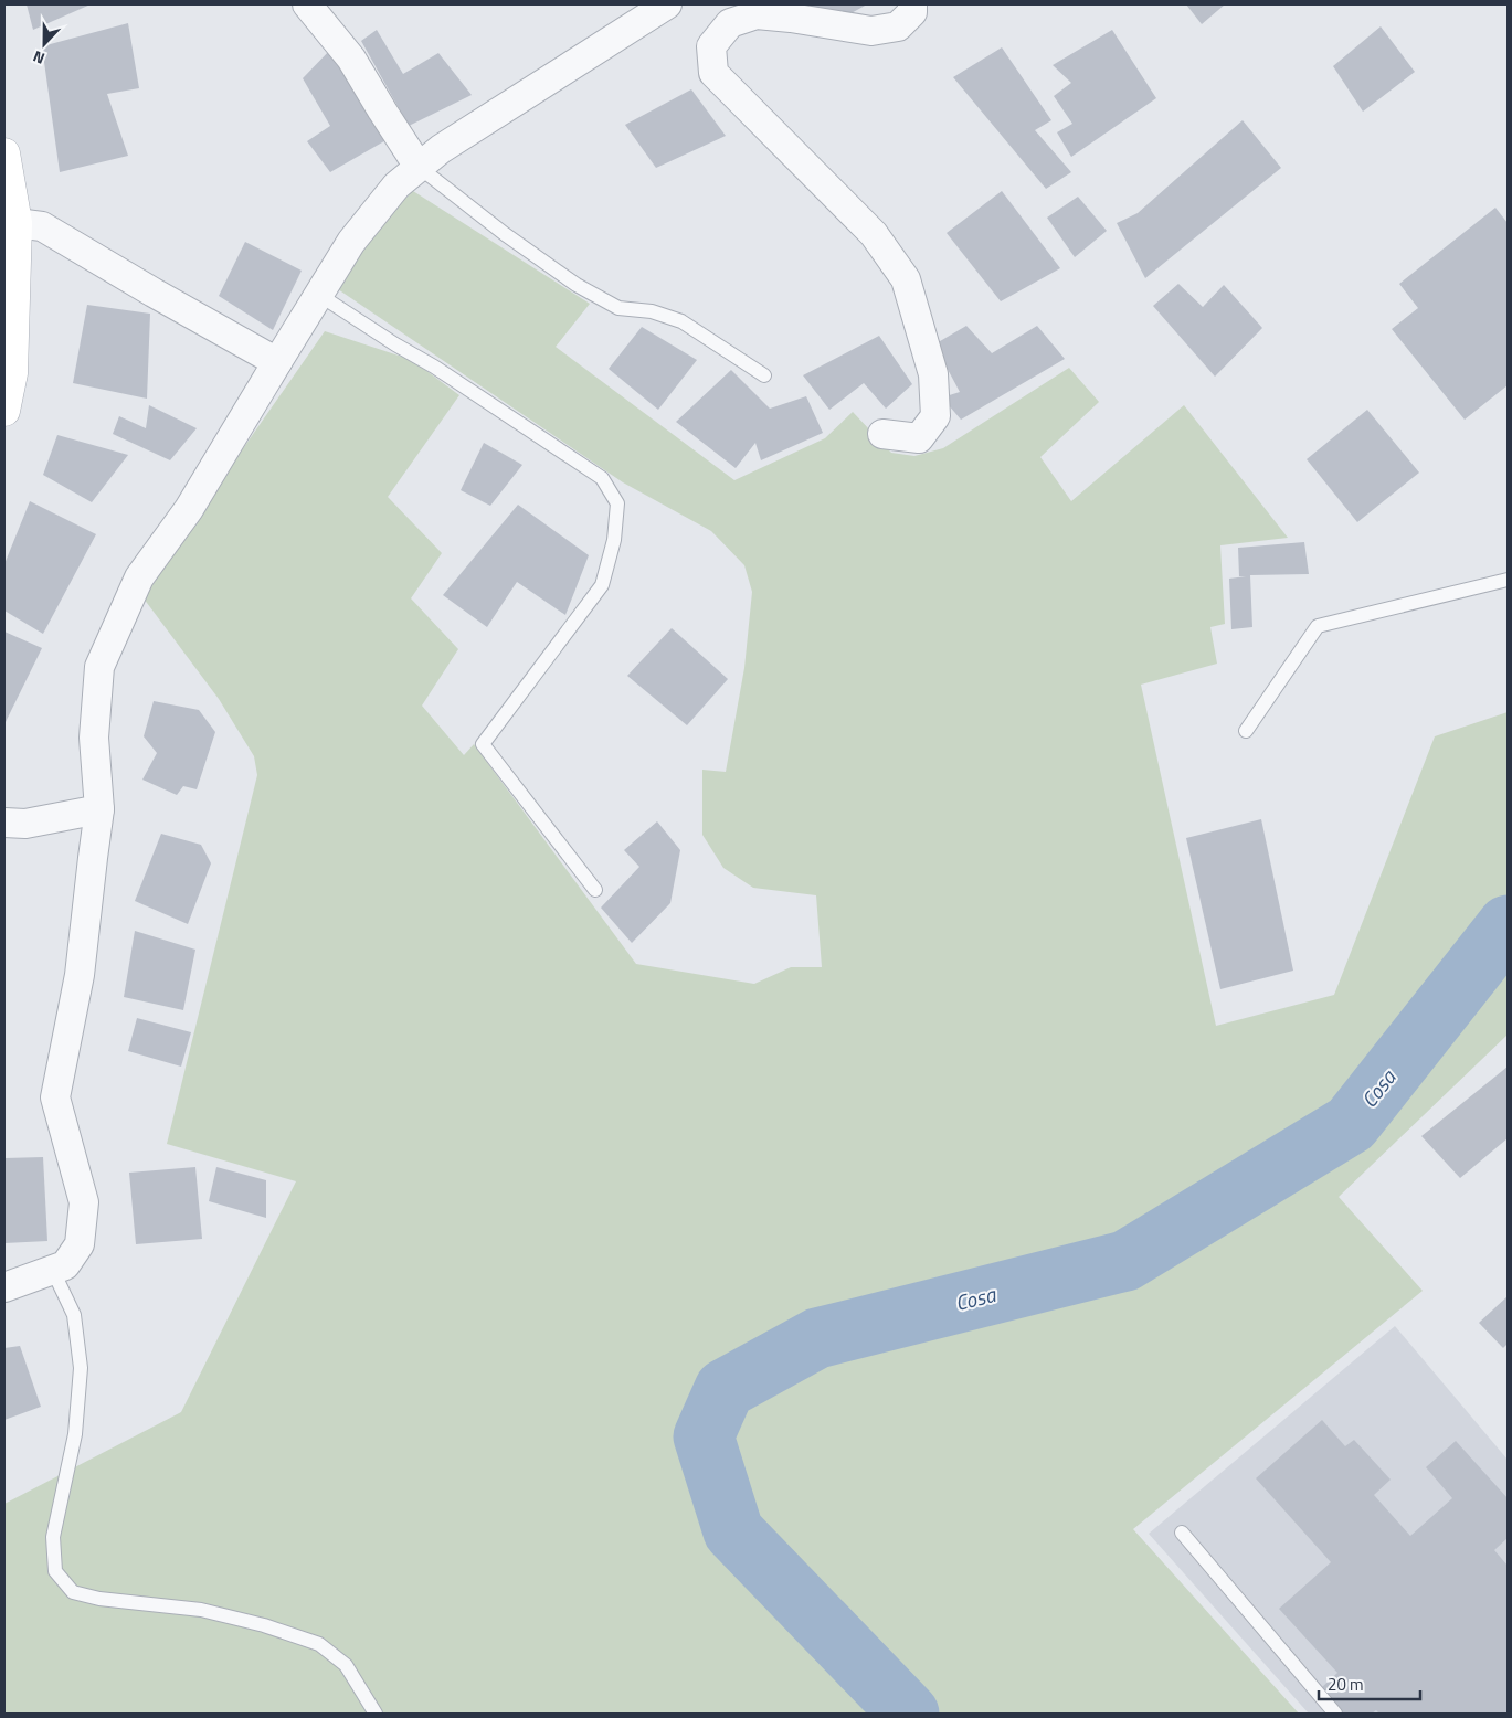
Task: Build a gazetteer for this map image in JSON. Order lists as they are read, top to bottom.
{
  "water": ["Cosa"],
  "scale_bar": "20 m",
  "north": "bottom"
}
